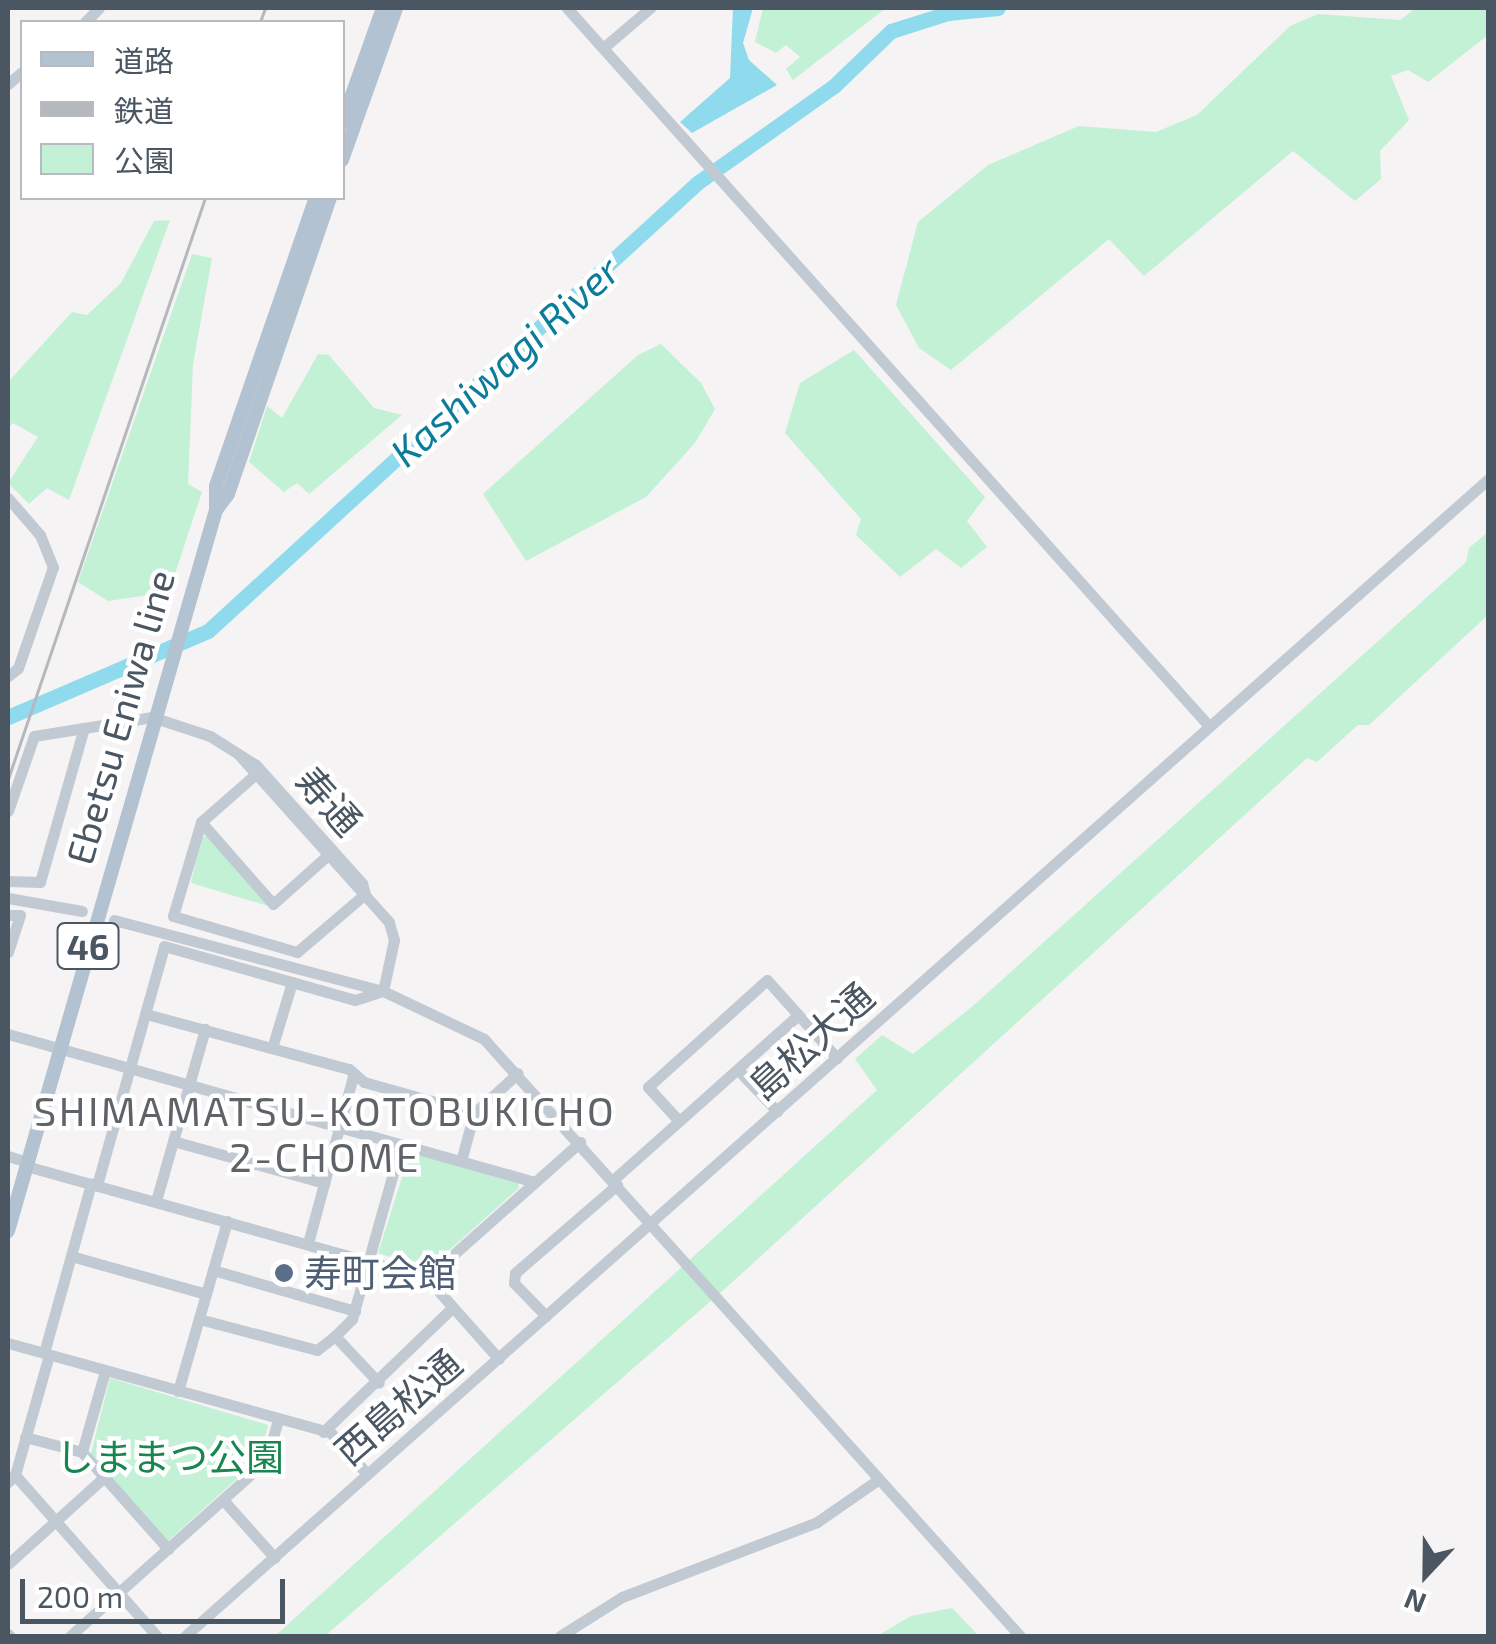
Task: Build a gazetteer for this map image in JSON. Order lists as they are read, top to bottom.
{
  "streets": {
    "main road": ["Ebetsu Eniwa line", "46"],
    "street": ["寿通", "島松大通", "西島松通"]
  },
  "crossings": [
    ["Ebetsu Eniwa line", "寿通"],
    ["島松大通", "西島松通"]
  ],
  "districts": ["SHIMAMATSU-KOTOBUKICHO 2-CHOME"],
  "water": ["Kashiwagi River"],
  "parks": ["しままつ公園"],
  "places": ["寿町会館"],
  "legend": ["道路", "鉄道", "公園"],
  "scale_bar": "200 m",
  "north": "bottom"
}
